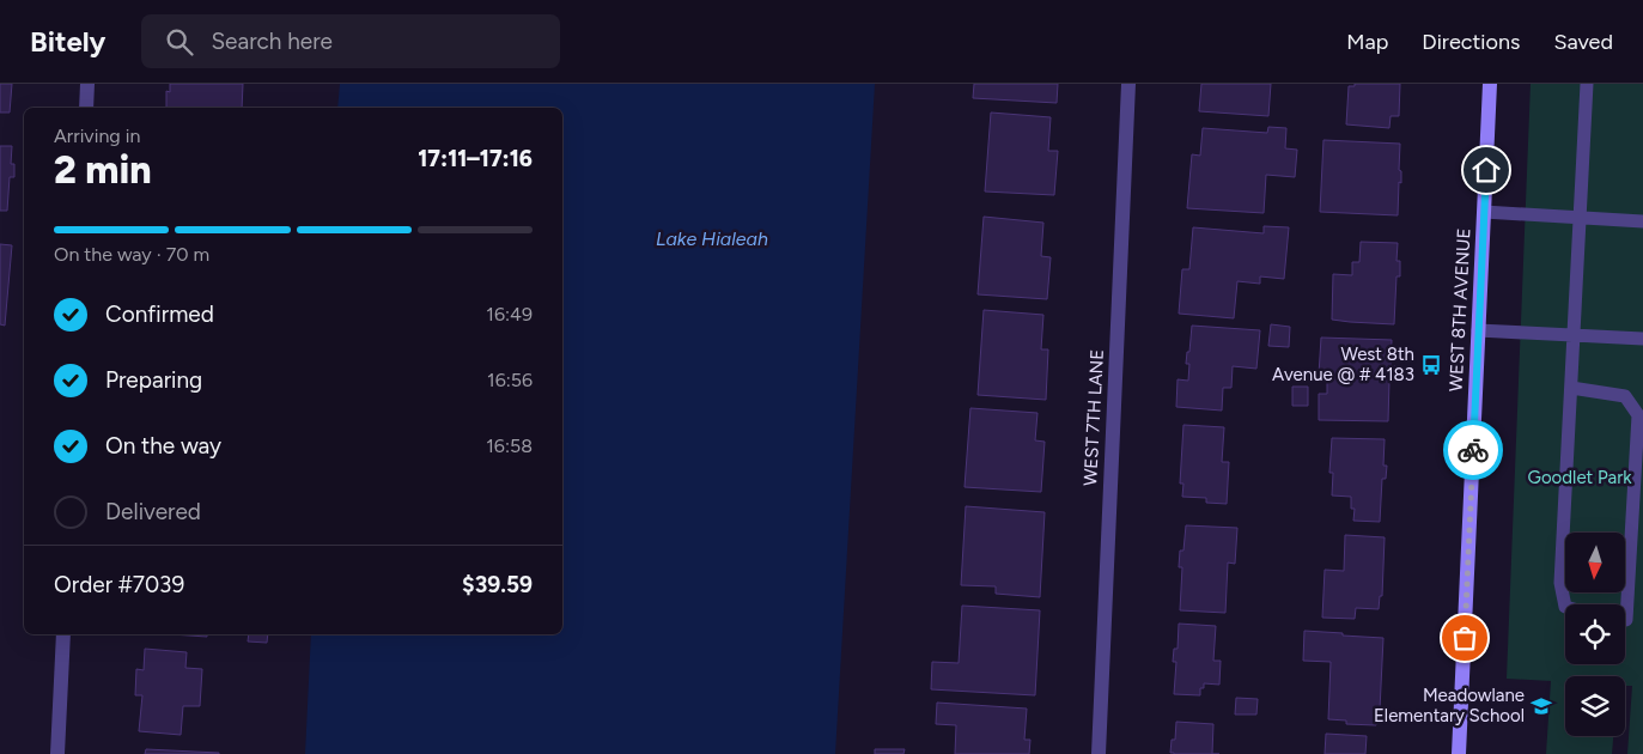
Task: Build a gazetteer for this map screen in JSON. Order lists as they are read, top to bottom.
{
  "streets": {
    "street": ["WEST 8TH AVENUE", "WEST 7TH LANE"]
  },
  "water": ["Lake Hialeah"],
  "parks": ["Goodlet Park"],
  "places": {
    "bus stop": ["West 8th Avenue @ # 4183"],
    "school or university": ["Meadowlane Elementary School"]
  },
  "north": "bottom",
  "page": {
    "header": "Bitely",
    "search": "Search here",
    "nav": ["Map", "Directions", "Saved"],
    "heading": ["2 min", "Arriving in", "17:11–17:16"],
    "panel": ["Order #7039", "$39.59"],
    "bar": "On the way · 70 m",
    "list": [
      ["Confirmed", "16:49"],
      ["Preparing", "16:56"],
      ["On the way", "16:58"],
      "Delivered"
    ]
  }
}
